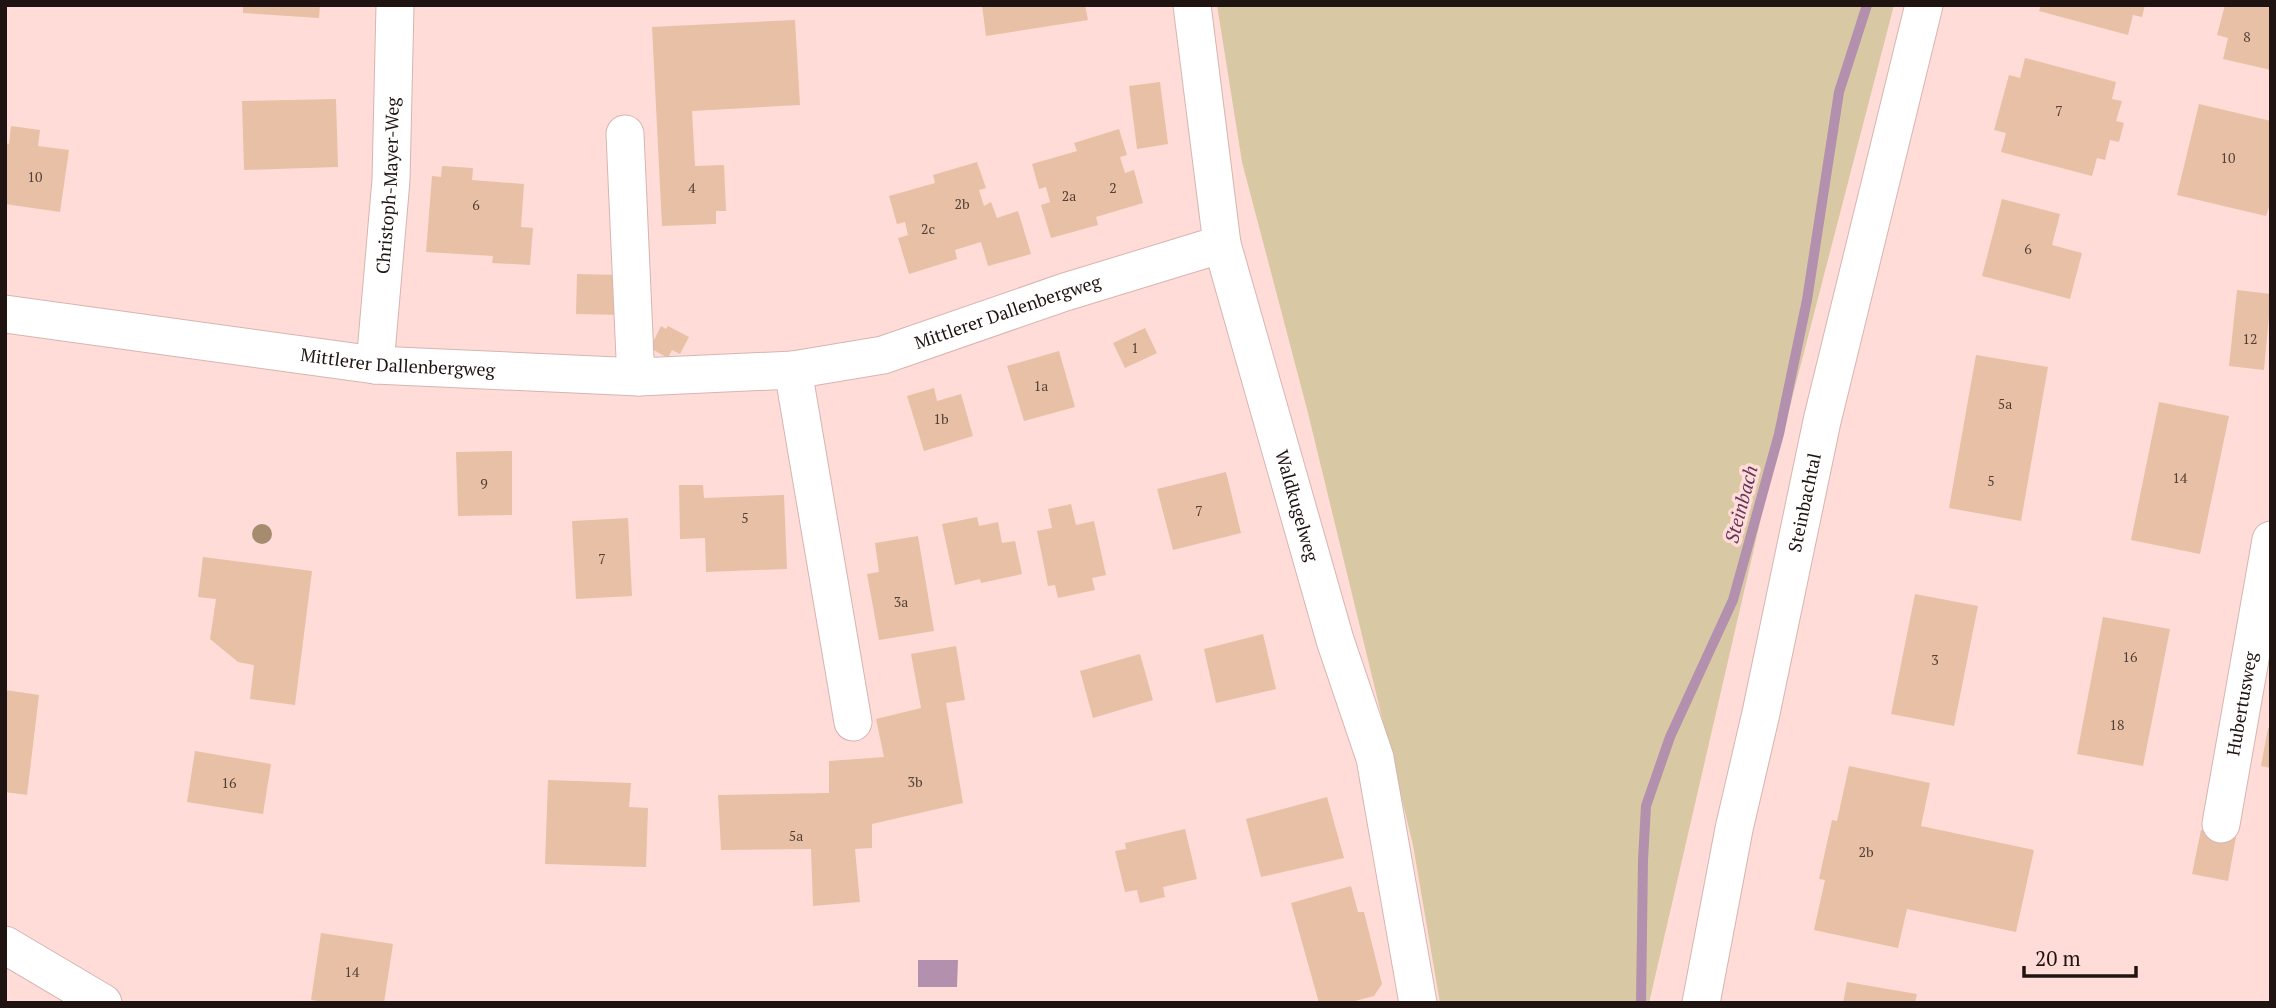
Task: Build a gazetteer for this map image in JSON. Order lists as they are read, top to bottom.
{
  "streets": {
    "street": [
      "Christoph-Mayer-Weg",
      "Mittlerer Dallenbergweg",
      "Steinbachtal",
      "Waldkugelweg",
      "Hubertusweg"
    ]
  },
  "crossings": [
    ["Christoph-Mayer-Weg", "Mittlerer Dallenbergweg"],
    ["Mittlerer Dallenbergweg", "Waldkugelweg"]
  ],
  "water": ["Steinbach"],
  "house_numbers": [
    "8",
    "7",
    "10",
    "10",
    "4",
    "2",
    "2a",
    "2b",
    "6",
    "2c",
    "6",
    "12",
    "1",
    "1a",
    "5a",
    "1b",
    "14",
    "5",
    "9",
    "7",
    "5",
    "7",
    "3a",
    "16",
    "3",
    "18",
    "3b",
    "16",
    "5a",
    "2b",
    "14"
  ],
  "scale_bar": "20 m"
}
